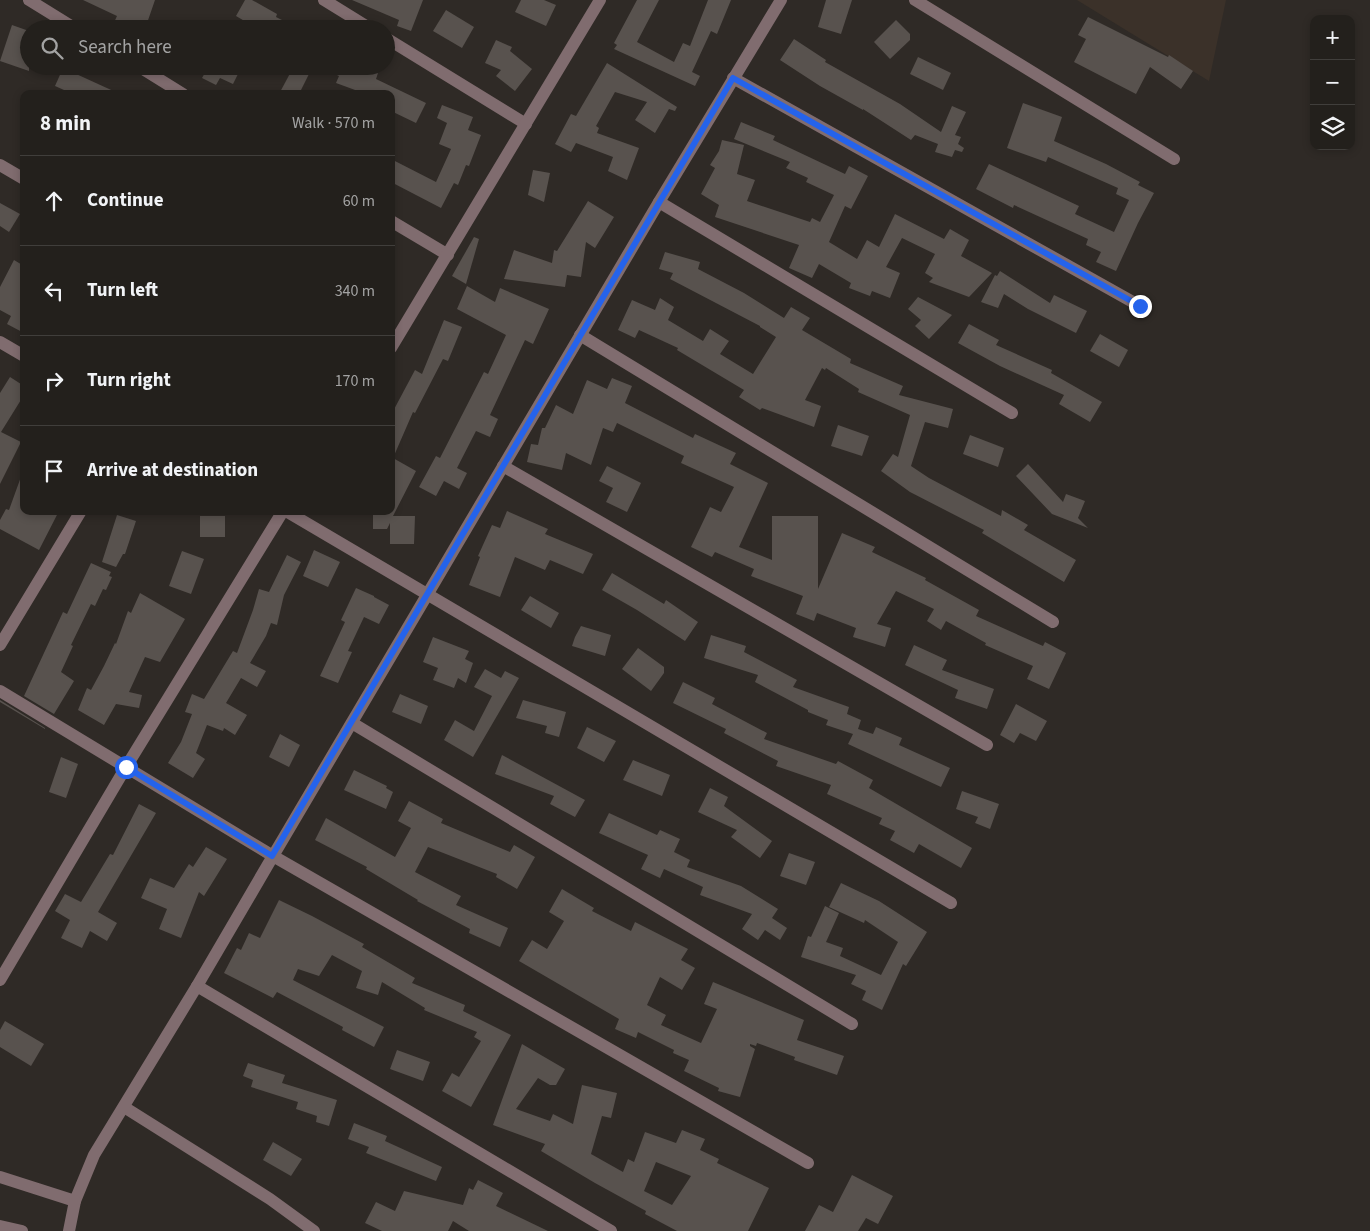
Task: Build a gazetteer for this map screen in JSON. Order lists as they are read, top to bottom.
{
  "page": {
    "map_buttons": ["+", "−"],
    "search": "Search here",
    "heading": ["8 min", "Walk · 570 m"],
    "list": [
      ["Continue", "60 m"],
      ["Turn left", "340 m"],
      ["Turn right", "170 m"],
      "Arrive at destination"
    ]
  }
}
